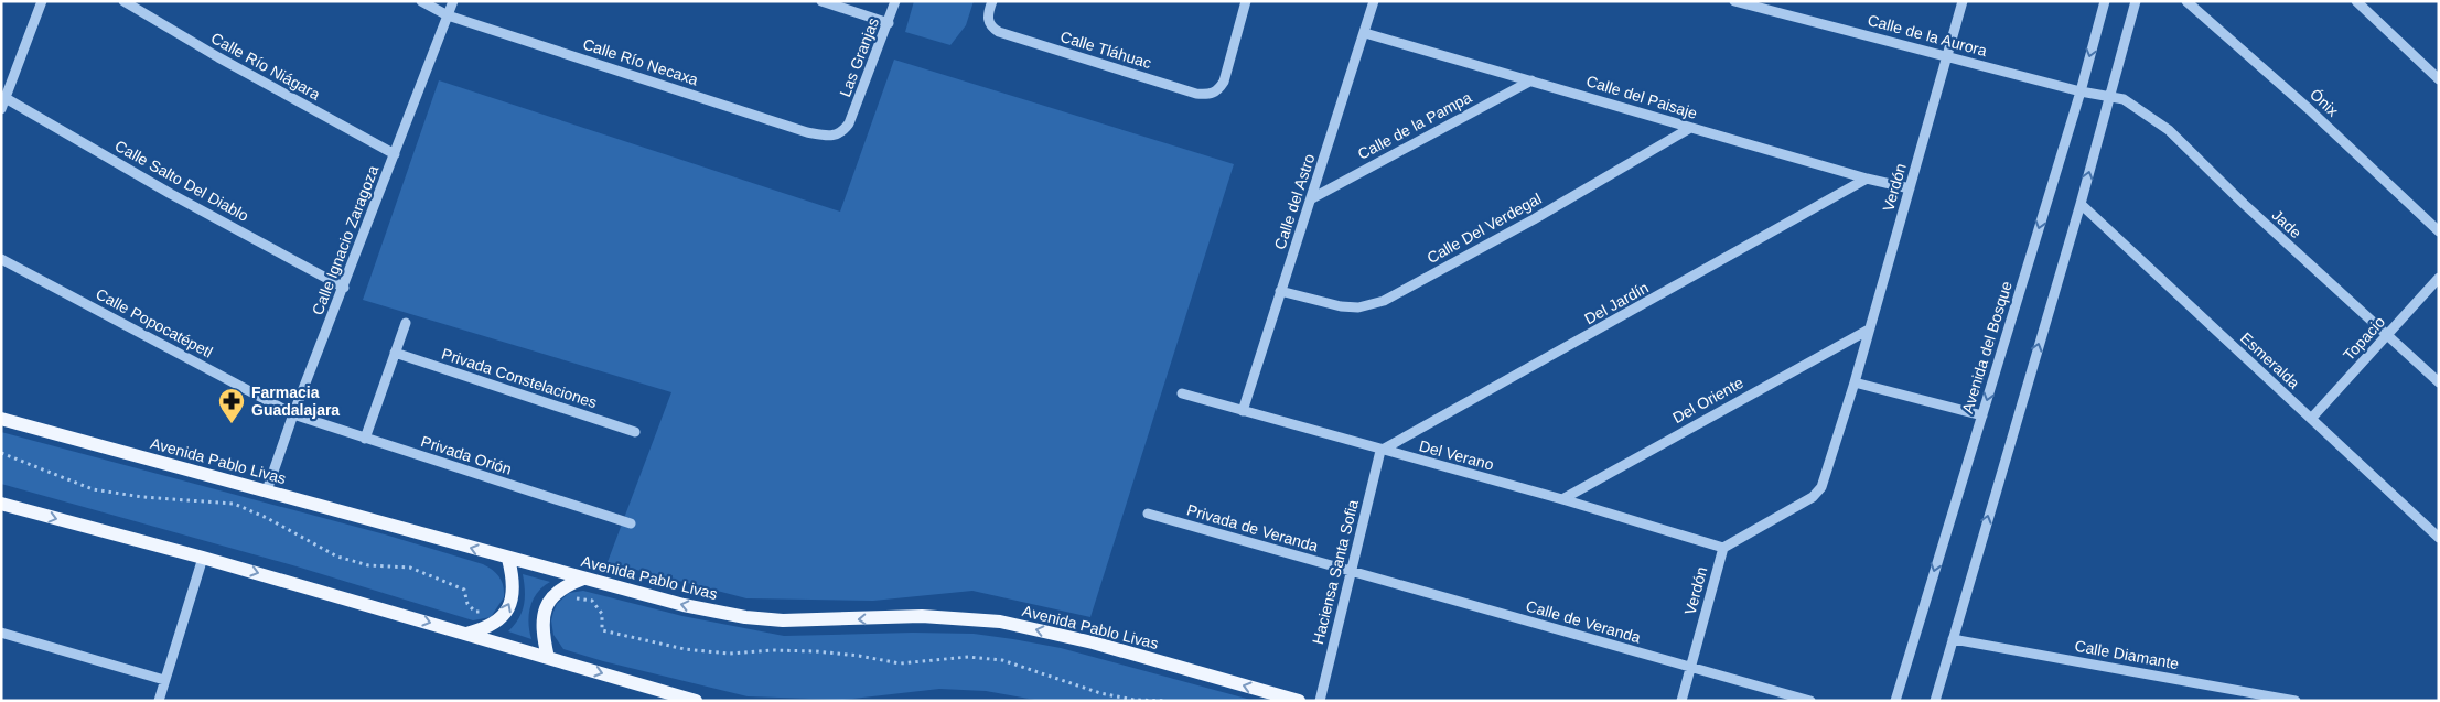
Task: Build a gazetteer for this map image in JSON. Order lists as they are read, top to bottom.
{
  "streets": {
    "main road": ["Avenida Pablo Livas"],
    "street": [
      "Calle de la Aurora",
      "Calle Tláhuac",
      "Las Granjas",
      "Calle Río Necaxa",
      "Calle Río Niágara",
      "Calle del Paisaje",
      "Ónix",
      "Calle de la Pampa",
      "Calle Salto Del Diablo",
      "Verdón",
      "Calle del Astro",
      "Jade",
      "Calle Del Verdegal",
      "Calle Ignacio Zaragoza",
      "Del Jardín",
      "Calle Popocatépetl",
      "Topacio",
      "Avenida del Bosque",
      "Esmeralda",
      "Privada Constelaciones",
      "Del Oriente",
      "Privada Orión",
      "Del Verano",
      "Privada de Veranda",
      "Haciensa Santa Sofia",
      "Calle de Veranda",
      "Calle Diamante"
    ]
  },
  "crossings": [
    ["Calle de la Aurora", "Verdón"],
    ["Calle de la Aurora", "Jade"],
    ["Calle de la Aurora", "Avenida del Bosque"],
    ["Las Granjas", "Calle Río Necaxa"],
    ["Calle Río Necaxa", "Calle Ignacio Zaragoza"],
    ["Calle Río Niágara", "Calle Ignacio Zaragoza"],
    ["Calle del Paisaje", "Calle de la Pampa"],
    ["Calle del Paisaje", "Verdón"],
    ["Calle del Paisaje", "Calle del Astro"],
    ["Calle del Paisaje", "Calle Del Verdegal"],
    ["Calle del Paisaje", "Del Jardín"],
    ["Calle de la Pampa", "Calle del Astro"],
    ["Calle Salto Del Diablo", "Calle Ignacio Zaragoza"],
    ["Verdón", "Del Oriente"],
    ["Verdón", "Del Verano"],
    ["Verdón", "Calle de Veranda"],
    ["Calle del Astro", "Calle Del Verdegal"],
    ["Calle del Astro", "Del Verano"],
    ["Jade", "Topacio"],
    ["Calle Ignacio Zaragoza", "Calle Popocatépetl"],
    ["Calle Ignacio Zaragoza", "Privada Orión"],
    ["Calle Ignacio Zaragoza", "Avenida Pablo Livas"],
    ["Del Jardín", "Del Verano"],
    ["Del Jardín", "Haciensa Santa Sofia"],
    ["Calle Popocatépetl", "Privada Orión"],
    ["Topacio", "Esmeralda"],
    ["Del Oriente", "Del Verano"],
    ["Del Verano", "Haciensa Santa Sofia"],
    ["Privada de Veranda", "Haciensa Santa Sofia"],
    ["Privada de Veranda", "Calle de Veranda"],
    ["Haciensa Santa Sofia", "Calle de Veranda"]
  ],
  "places": {
    "pharmacy": ["Farmacia Guadalajara"]
  }
}
